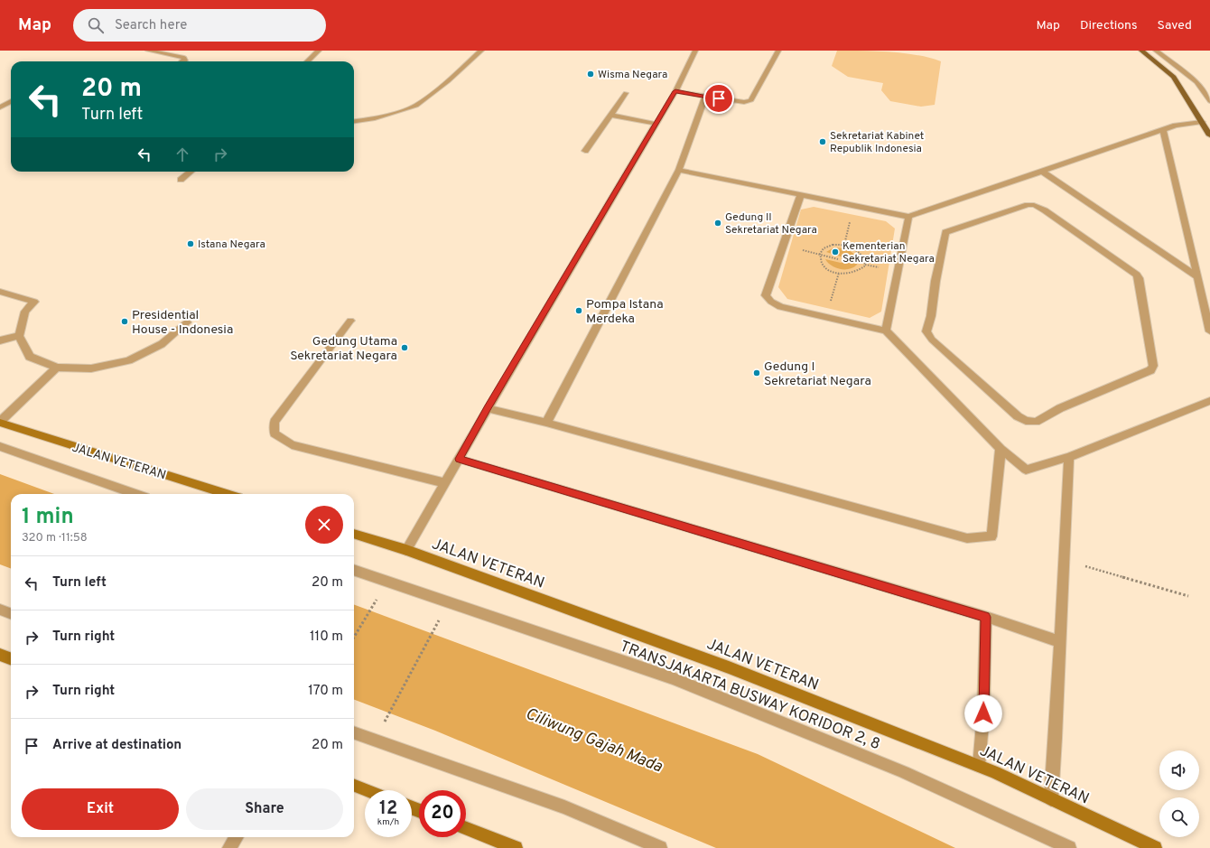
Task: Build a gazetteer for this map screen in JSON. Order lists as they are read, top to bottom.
{
  "streets": {
    "main road": ["JALAN VETERAN"],
    "lane": ["TRANSJAKARTA BUSWAY KORIDOR 2, 8"]
  },
  "water": ["Ciliwung Gajah Mada"],
  "places": [
    "Wisma Negara",
    "Sekretariat Kabinet Republik Indonesia",
    "Gedung II Sekretariat Negara",
    "Istana Negara",
    "Kementerian Sekretariat Negara",
    "Pompa Istana Merdeka",
    "Presidential House - Indonesia",
    "Gedung Utama Sekretariat Negara",
    "Gedung I Sekretariat Negara"
  ],
  "page": {
    "header": "Map",
    "search": "Search here",
    "nav": ["Map", "Directions", "Saved"],
    "turn": ["20 m", "Turn left"],
    "heading": ["1 min", "320 m · 11:58"],
    "list": [
      {
        "name": "Turn left",
        "value": "20 m"
      },
      {
        "name": "Turn right",
        "value": "110 m"
      },
      {
        "name": "Turn right",
        "value": "170 m"
      },
      {
        "name": "Arrive at destination",
        "value": "20 m"
      }
    ],
    "buttons": ["Exit", "Share"],
    "speed": "12 km/h",
    "limit": "20"
  }
}
